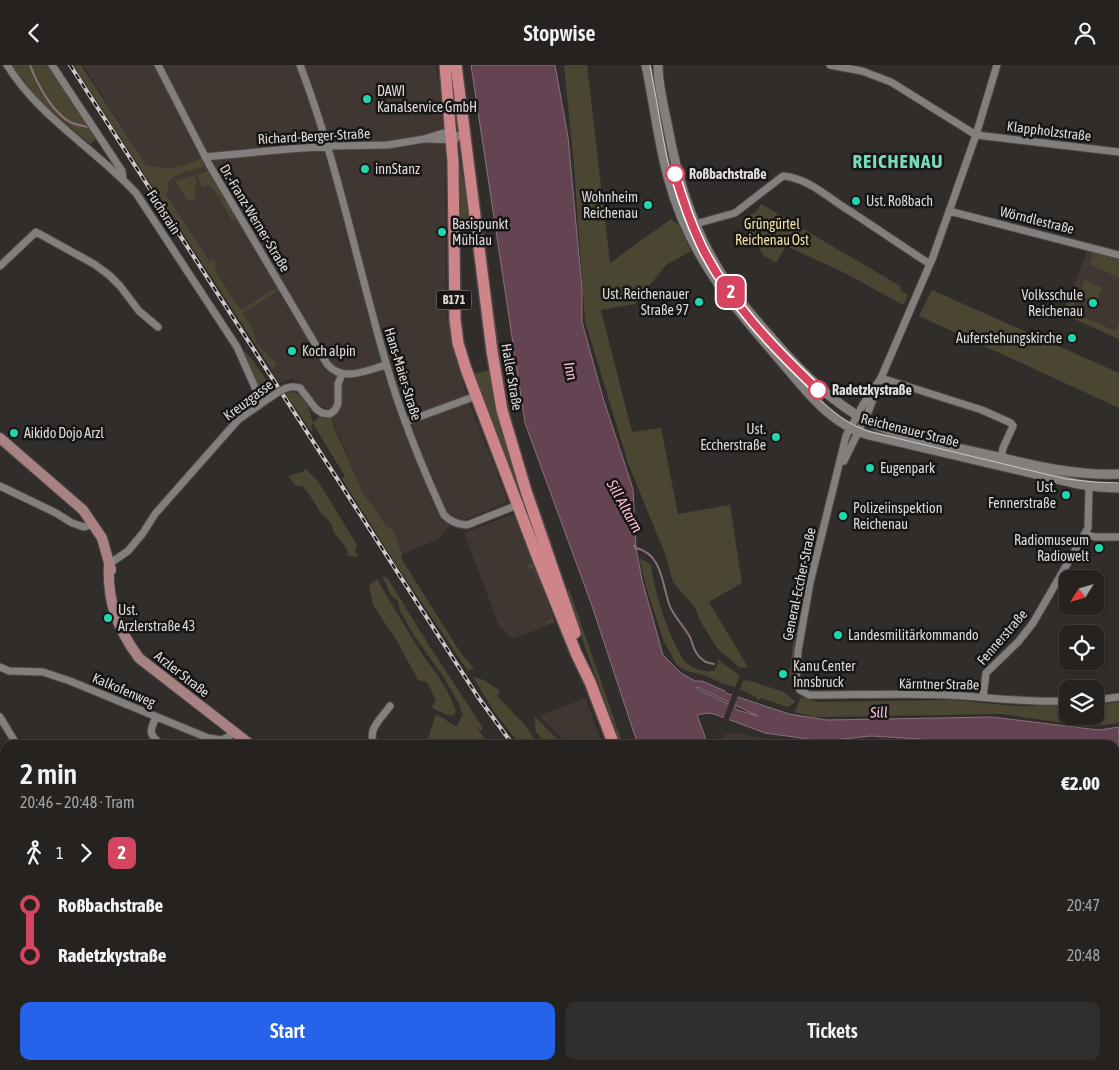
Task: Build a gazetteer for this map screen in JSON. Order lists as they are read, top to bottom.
{
  "streets": {
    "main road": ["B171", "Haller Straße", "Arzler Straße"],
    "street": [
      "Klappholzstraße",
      "Richard-Berger-Straße",
      "Fuchsrain",
      "Dr.-Franz-Werner-Straße",
      "Wörndlestraße",
      "Hans-Maier-Straße",
      "Kreuzgasse",
      "Reichenauer Straße",
      "General-Eccher-Straße",
      "Fennerstraße",
      "Kärntner Straße",
      "Kalkofenweg"
    ]
  },
  "crossings": [
    ["Richard-Berger-Straße", "Dr.-Franz-Werner-Straße"],
    ["Richard-Berger-Straße", "Hans-Maier-Straße"],
    ["Richard-Berger-Straße", "Haller Straße"],
    ["Fuchsrain", "Kreuzgasse"],
    ["Dr.-Franz-Werner-Straße", "Kreuzgasse"],
    ["Hans-Maier-Straße", "Haller Straße"],
    ["Kreuzgasse", "Arzler Straße"],
    ["Reichenauer Straße", "General-Eccher-Straße"],
    ["Reichenauer Straße", "Fennerstraße"],
    ["General-Eccher-Straße", "Kärntner Straße"],
    ["Fennerstraße", "Kärntner Straße"],
    ["Arzler Straße", "Kalkofenweg"]
  ],
  "districts": ["REICHENAU"],
  "water": ["Inn", "Sill Altarm", "Sill"],
  "parks": ["Grüngürtel Reichenau Ost"],
  "places": [
    "DAWI Kanalservice GmbH",
    "innStanz",
    "Roßbachstraße",
    "Ust. Roßbach",
    "Wohnheim Reichenau",
    "Basispunkt Mühlau",
    "Ust. Reichenauer Straße 97",
    "Volksschule Reichenau",
    "Auferstehungskirche",
    "Koch alpin",
    "Radetzkystraße",
    "Aikido Dojo Arzl",
    "Ust. Eccherstraße",
    "Eugenpark",
    "Ust. Fennerstraße",
    "Polizeiinspektion Reichenau",
    "Radiomuseum Radiowelt",
    "Ust. Arzlerstraße 43",
    "Landesmilitärkommando",
    "Kanu Center Innsbruck"
  ],
  "lines": ["tram line 2"],
  "north": "bottom left",
  "page": {
    "header": "Stopwise",
    "on_map": "2",
    "heading": ["2 min", "20:46 – 20:48 · Tram", "€2.00"],
    "legs": ["1", "2"],
    "list": [
      {
        "name": "Roßbachstraße",
        "value": "20:47"
      },
      {
        "name": "Radetzkystraße",
        "value": "20:48"
      }
    ],
    "buttons": ["Start", "Tickets"]
  }
}
